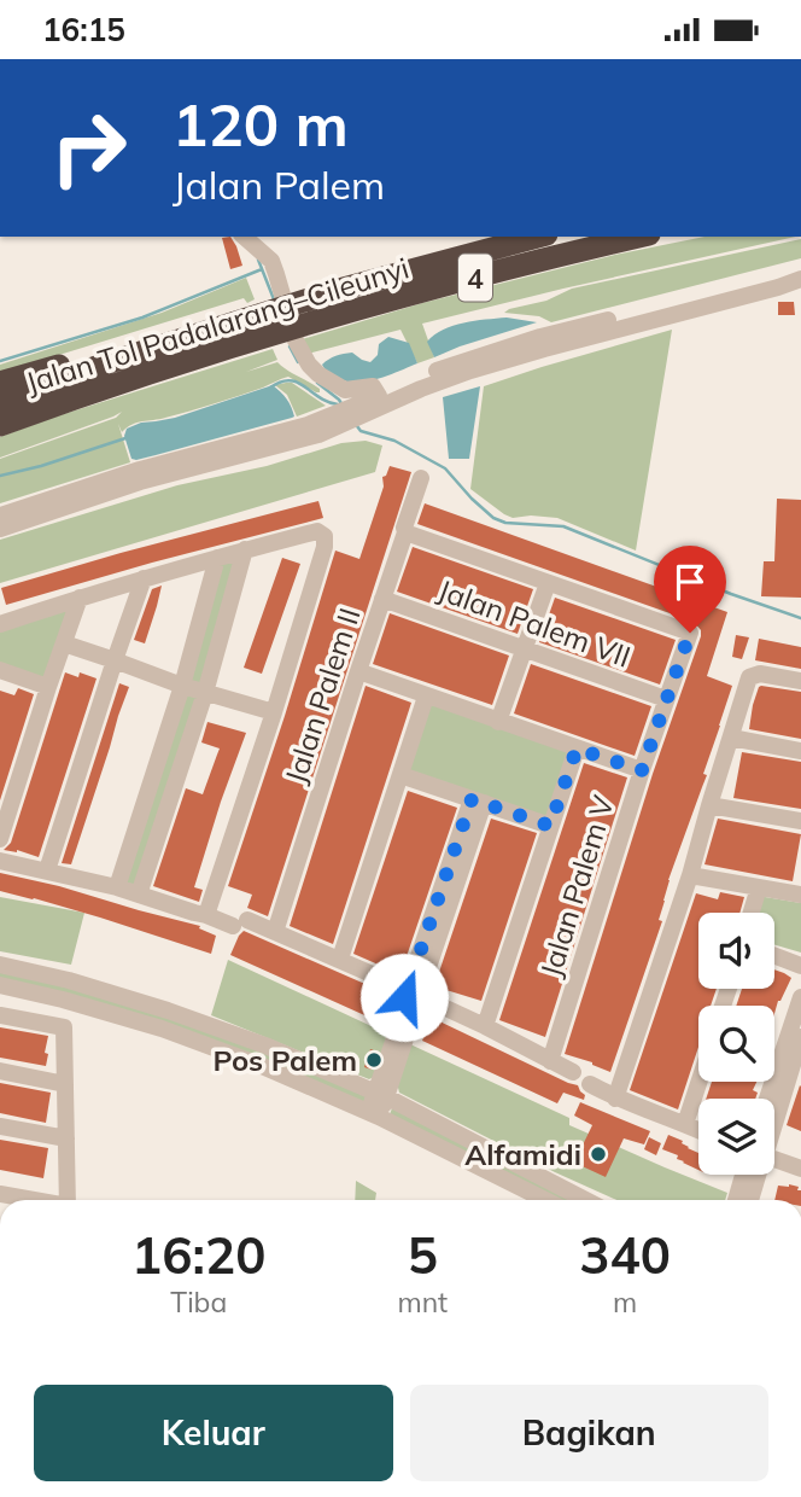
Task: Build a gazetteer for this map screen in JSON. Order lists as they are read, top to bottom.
{
  "streets": {
    "highway": ["4", "Jalan Tol Padalarang–Cileunyi"],
    "street": ["Jalan Palem VII", "Jalan Palem II", "Jalan Palem V"]
  },
  "crossings": [
    ["Jalan Palem VII", "Jalan Palem II"],
    ["Jalan Palem VII", "Jalan Palem V"]
  ],
  "places": ["Pos Palem", "Alfamidi"],
  "page": {
    "status": "16:15",
    "turn": ["120 m", "Jalan Palem"],
    "eta": [
      "16:20",
      "Tiba",
      "5",
      "mnt",
      "340",
      "m"
    ],
    "buttons": ["Keluar", "Bagikan"]
  }
}
